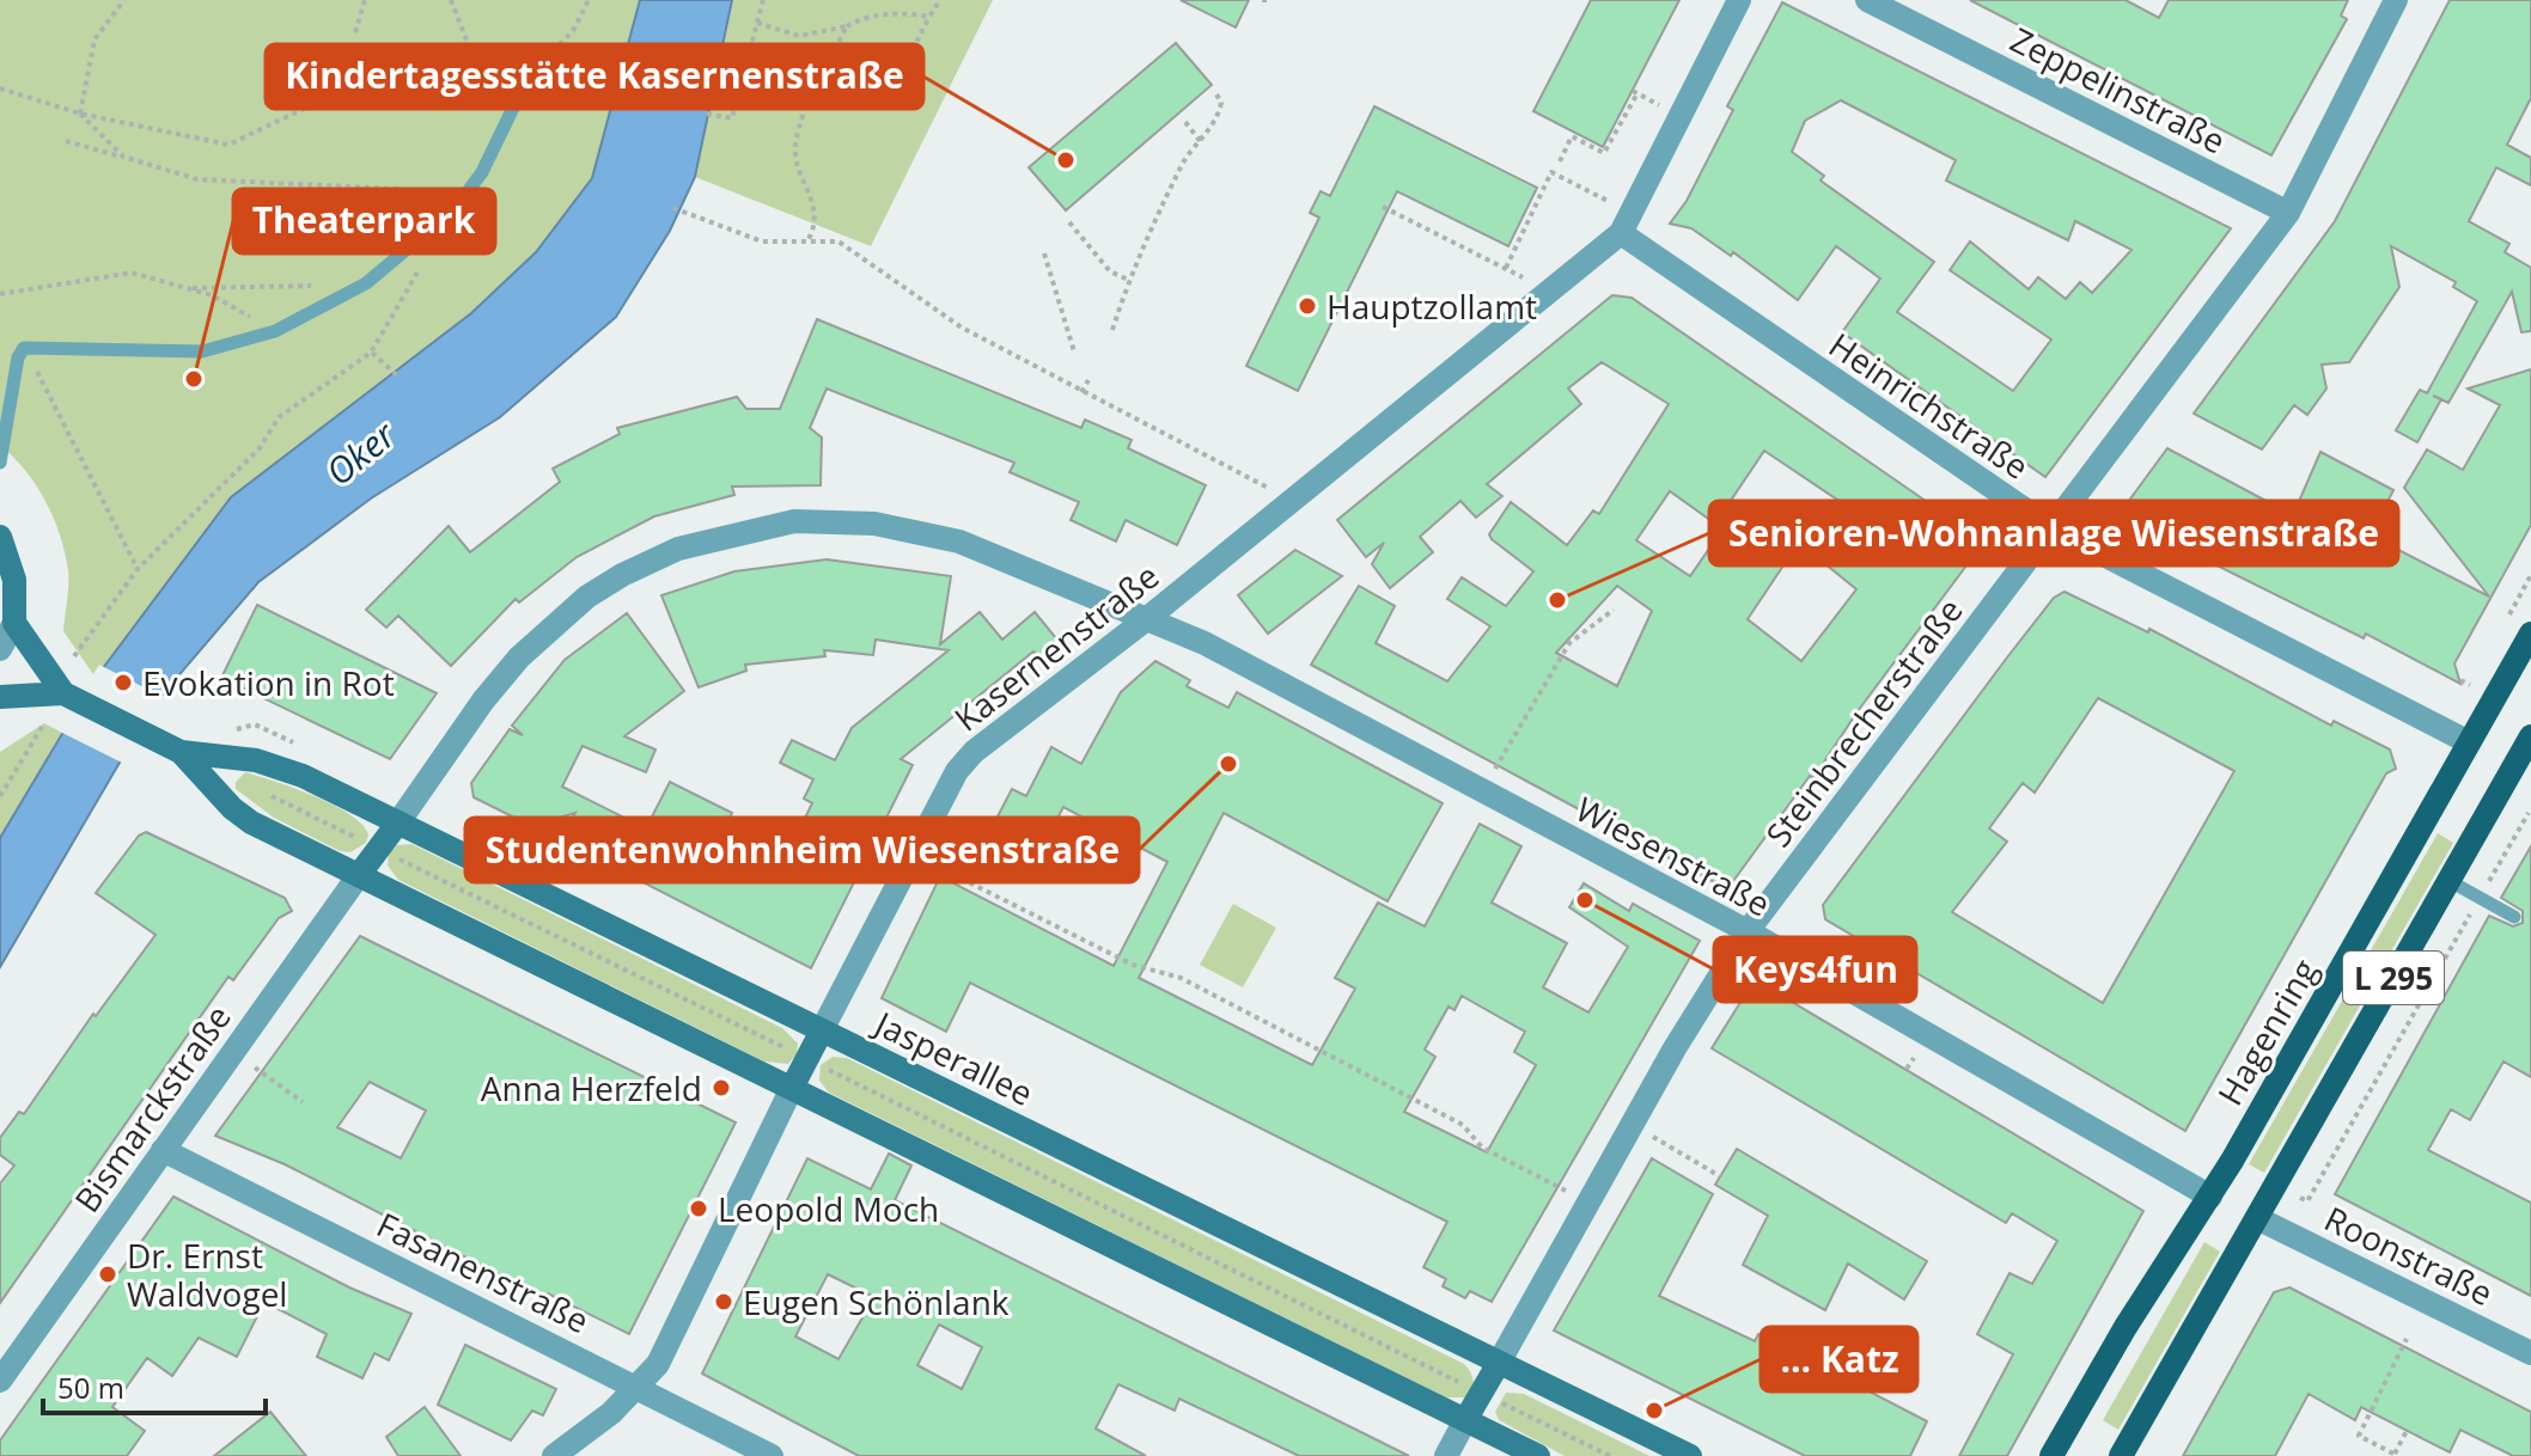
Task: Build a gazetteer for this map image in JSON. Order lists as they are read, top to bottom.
{
  "streets": {
    "main road": ["L 295", "Hagenring"],
    "street": [
      "Zeppelinstraße",
      "Heinrichstraße",
      "Kasernenstraße",
      "Steinbrecherstraße",
      "Wiesenstraße",
      "Jasperallee",
      "Bismarckstraße",
      "Roonstraße",
      "Fasanenstraße"
    ]
  },
  "crossings": [
    ["Zeppelinstraße", "Steinbrecherstraße"],
    ["Heinrichstraße", "Kasernenstraße"],
    ["Heinrichstraße", "Steinbrecherstraße"],
    ["Heinrichstraße", "Hagenring"],
    ["Kasernenstraße", "Wiesenstraße"],
    ["Kasernenstraße", "Jasperallee"],
    ["Kasernenstraße", "Fasanenstraße"],
    ["Steinbrecherstraße", "Wiesenstraße"],
    ["Steinbrecherstraße", "Jasperallee"],
    ["Wiesenstraße", "Hagenring"],
    ["Wiesenstraße", "Jasperallee"],
    ["L 295", "Roonstraße"],
    ["Jasperallee", "Bismarckstraße"],
    ["Bismarckstraße", "Fasanenstraße"]
  ],
  "water": ["Oker"],
  "places": [
    "Kindertagesstätte Kasernenstraße",
    "Hauptzollamt",
    "Theaterpark",
    "Senioren-Wohnanlage Wiesenstraße",
    "Evokation in Rot",
    "Studentenwohnheim Wiesenstraße",
    "Keys4fun",
    "Anna Herzfeld",
    "Leopold Moch",
    "Dr. Ernst Waldvogel",
    "Eugen Schönlank",
    "... Katz"
  ],
  "scale_bar": "50 m"
}
